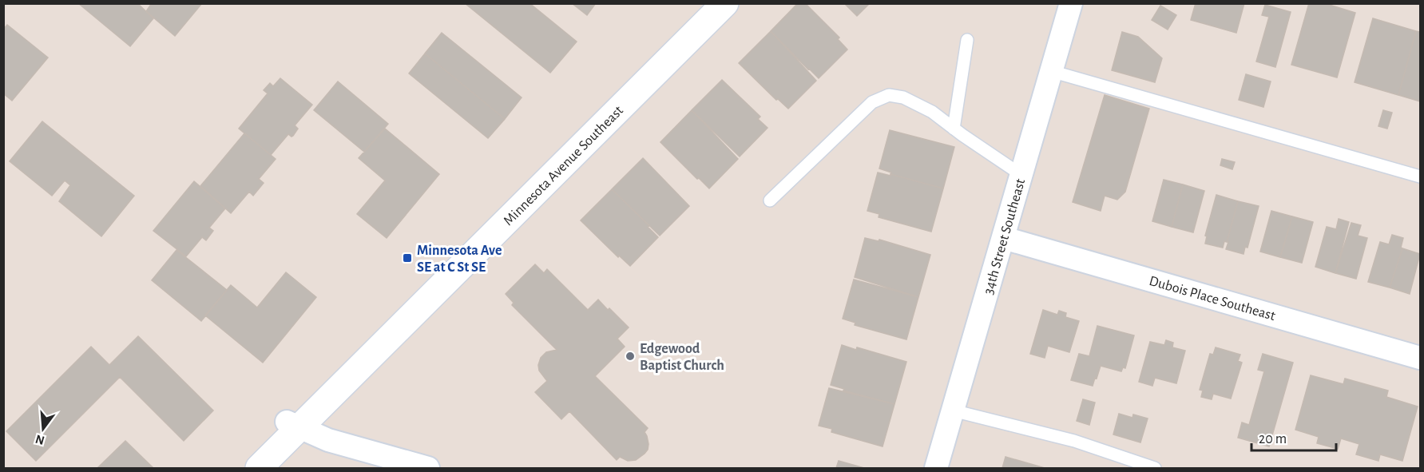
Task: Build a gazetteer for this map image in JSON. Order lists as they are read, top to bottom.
{
  "streets": {
    "main road": ["Minnesota Avenue Southeast"],
    "street": ["34th Street Southeast", "Dubois Place Southeast"]
  },
  "crossings": [
    ["34th Street Southeast", "Dubois Place Southeast"]
  ],
  "places": {
    "transit": ["Minnesota Ave SE at C St SE"],
    "other": ["Edgewood Baptist Church"]
  },
  "scale_bar": "20 m",
  "north": "bottom"
}
